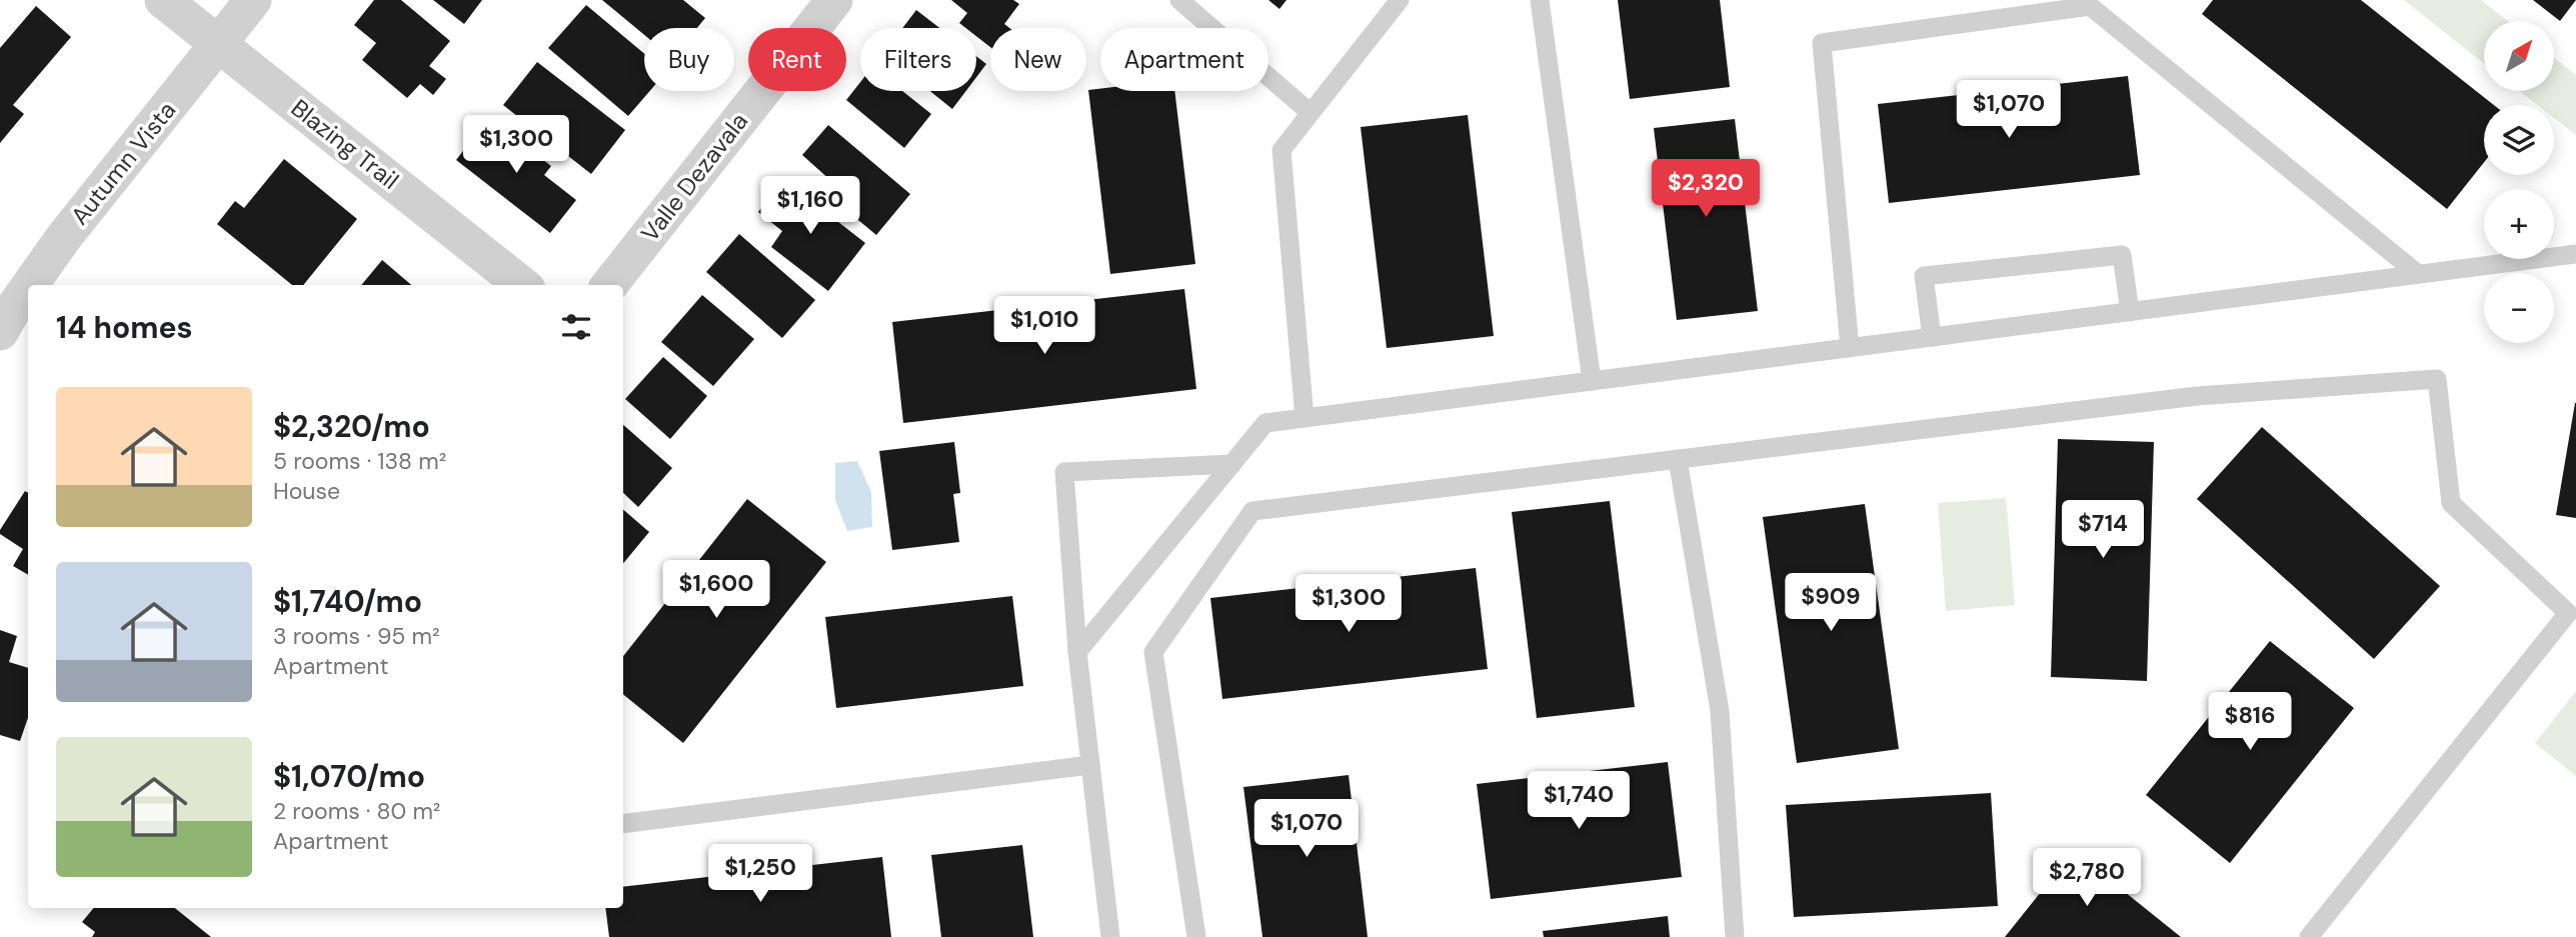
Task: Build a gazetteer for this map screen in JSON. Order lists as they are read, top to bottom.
{
  "streets": {
    "street": ["Blazing Trail", "Autumn Vista", "Valle Dezavala"]
  },
  "crossings": [
    ["Blazing Trail", "Autumn Vista"]
  ],
  "north": "top right",
  "page": {
    "map_buttons": ["+", "−"],
    "chip": [
      "Buy",
      "Rent",
      "Filters",
      "New",
      "Apartment"
    ],
    "price": [
      "$1,070",
      "$1,300",
      "$2,320",
      "$1,160",
      "$1,010",
      "$714",
      "$1,600",
      "$909",
      "$1,300",
      "$816",
      "$1,740",
      "$1,070",
      "$1,250",
      "$2,780"
    ],
    "heading": "14 homes",
    "list": [
      {
        "name": "$2,320/mo",
        "note": "5 rooms · 138 m² · House"
      },
      {
        "name": "$1,740/mo",
        "note": "3 rooms · 95 m² · Apartment"
      },
      {
        "name": "$1,070/mo",
        "note": "2 rooms · 80 m² · Apartment"
      }
    ]
  }
}
